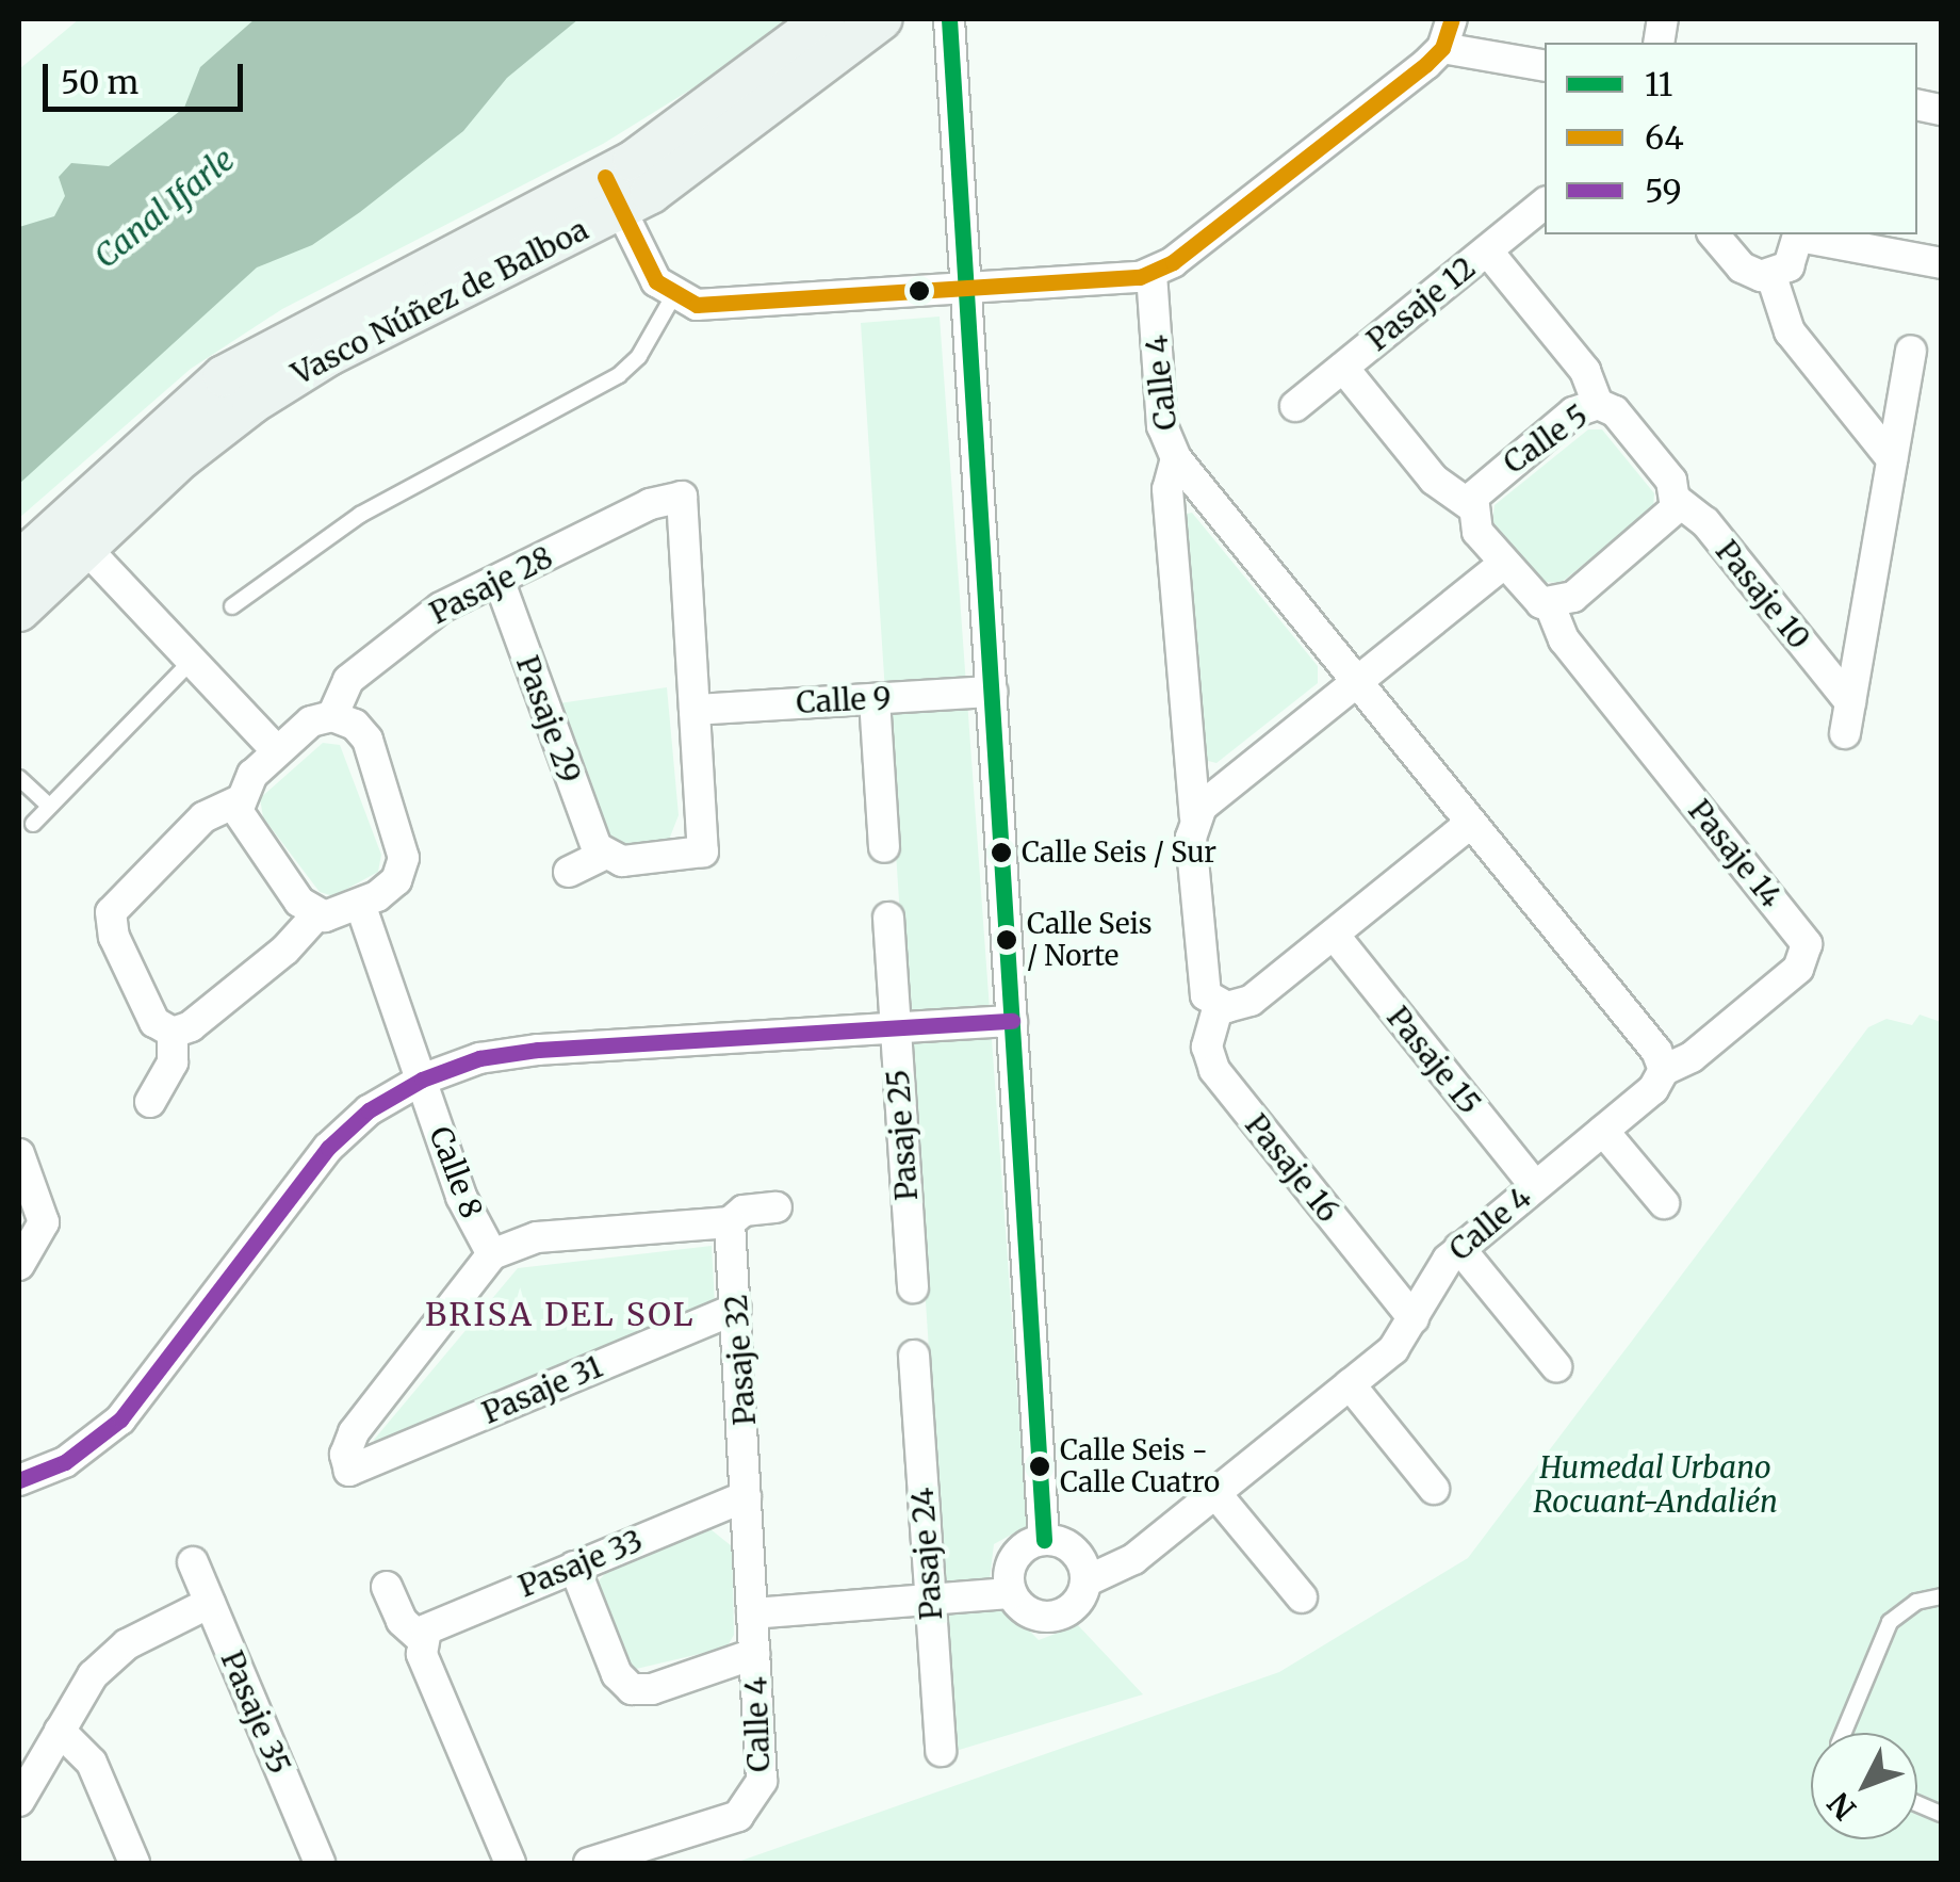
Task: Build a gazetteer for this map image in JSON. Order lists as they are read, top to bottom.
{
  "streets": {
    "street": [
      "Vasco Núñez de Balboa",
      "Pasaje 12",
      "Calle 4",
      "Calle 5",
      "Pasaje 28",
      "Pasaje 10",
      "Calle 9",
      "Pasaje 29",
      "Pasaje 14",
      "Pasaje 15",
      "Pasaje 25",
      "Pasaje 16",
      "Calle 8",
      "Pasaje 32",
      "Pasaje 31",
      "Pasaje 24",
      "Pasaje 33",
      "Pasaje 35"
    ]
  },
  "crossings": [
    ["Calle 4", "Pasaje 14"],
    ["Calle 4", "Pasaje 15"],
    ["Calle 4", "Pasaje 16"],
    ["Calle 4", "Pasaje 32"],
    ["Calle 4", "Pasaje 33"],
    ["Calle 5", "Pasaje 10"],
    ["Calle 5", "Pasaje 14"],
    ["Pasaje 28", "Calle 9"],
    ["Pasaje 28", "Pasaje 29"],
    ["Pasaje 28", "Calle 8"],
    ["Pasaje 10", "Pasaje 14"],
    ["Calle 8", "Pasaje 32"],
    ["Calle 8", "Pasaje 31"],
    ["Pasaje 32", "Pasaje 31"],
    ["Pasaje 32", "Pasaje 33"]
  ],
  "districts": ["BRISA DEL SOL"],
  "water": ["Canal Ifarle"],
  "parks": ["Humedal Urbano Rocuant-Andalién"],
  "places": ["Calle Seis / Sur", "Calle Seis / Norte", "Calle Seis - Calle Cuatro"],
  "lines": ["transit line 11", "transit line 64", "transit line 59"],
  "legend": ["11", "64", "59"],
  "scale_bar": "50 m",
  "north": "bottom left"
}
